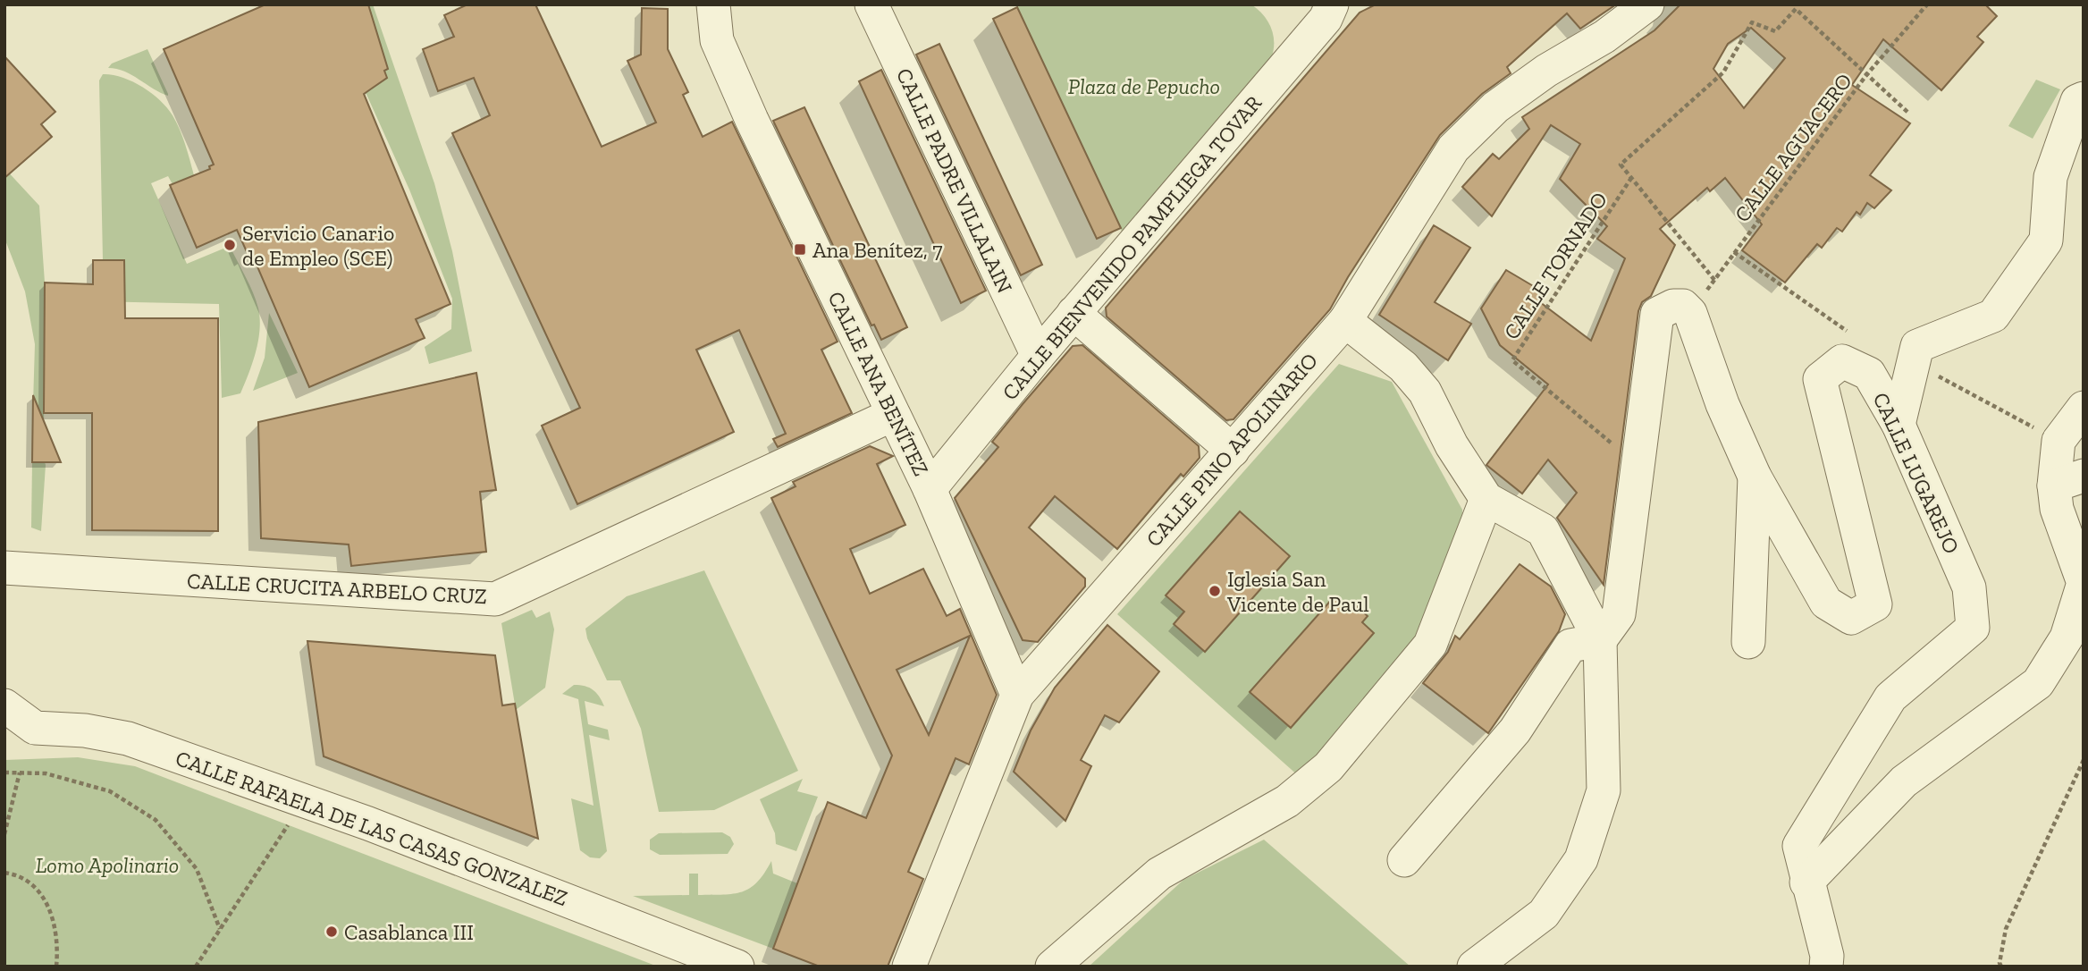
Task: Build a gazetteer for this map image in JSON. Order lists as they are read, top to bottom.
{
  "streets": {
    "street": [
      "CALLE PADRE VILLALAIN",
      "CALLE BIENVENIDO PAMPLIEGA TOVAR",
      "CALLE ANA BENÍTEZ",
      "CALLE PINO APOLINARIO",
      "CALLE LUGAREJO",
      "CALLE CRUCITA ARBELO CRUZ",
      "CALLE RAFAELA DE LAS CASAS GONZALEZ"
    ],
    "path": ["CALLE AGUACERO", "CALLE TORNADO"]
  },
  "crossings": [
    ["CALLE AGUACERO", "CALLE LUGAREJO"],
    ["CALLE PADRE VILLALAIN", "CALLE BIENVENIDO PAMPLIEGA TOVAR"],
    ["CALLE BIENVENIDO PAMPLIEGA TOVAR", "CALLE ANA BENÍTEZ"],
    ["CALLE ANA BENÍTEZ", "CALLE PINO APOLINARIO"],
    ["CALLE ANA BENÍTEZ", "CALLE CRUCITA ARBELO CRUZ"]
  ],
  "parks": ["Plaza de Pepucho", "Lomo Apolinario"],
  "places": {
    "other": ["Servicio Canario de Empleo (SCE)", "Iglesia San Vicente de Paul", "Casablanca III"],
    "transit": ["Ana Benítez, 7"]
  }
}
